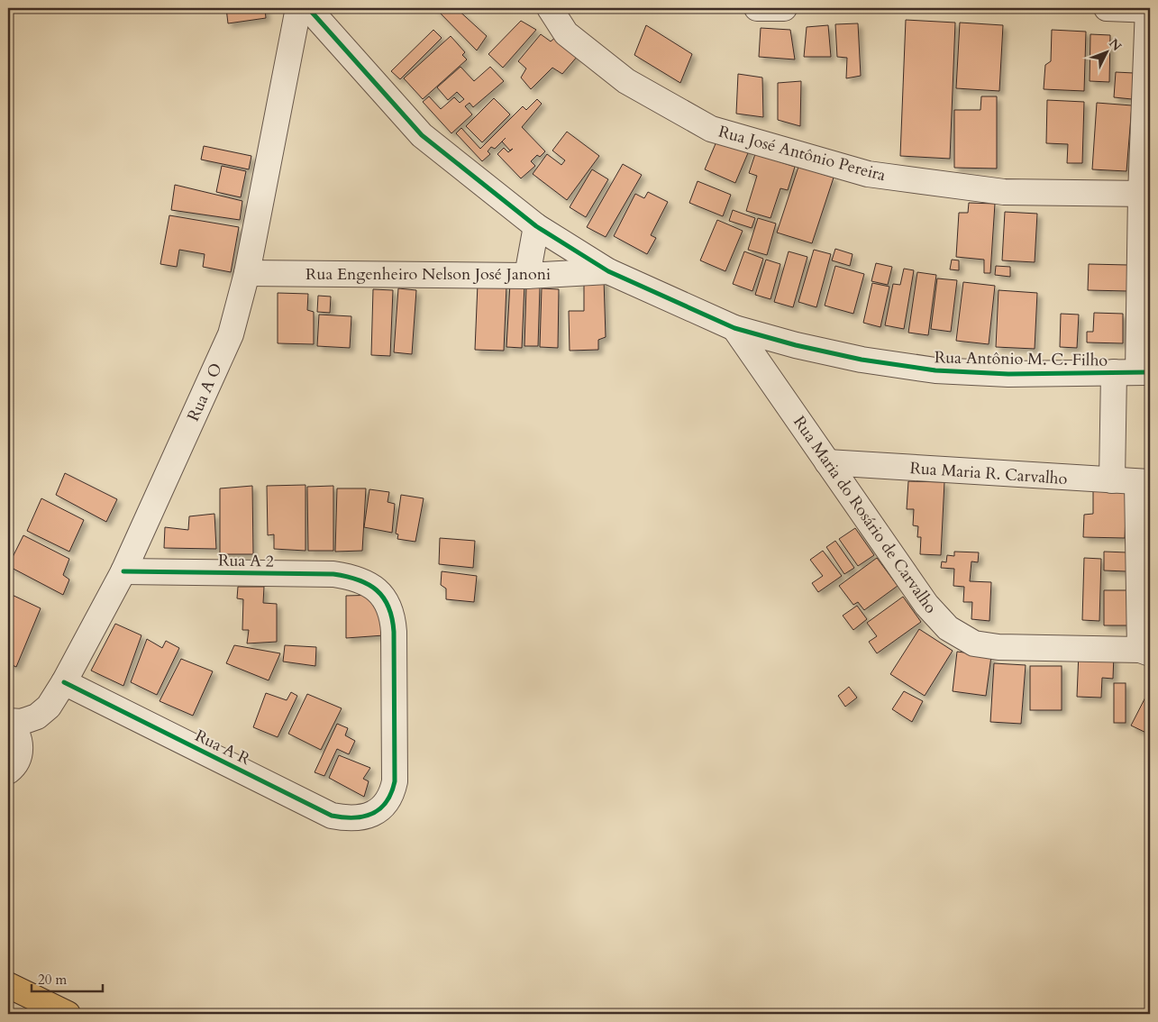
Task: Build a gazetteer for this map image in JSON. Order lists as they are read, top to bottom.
{
  "streets": {
    "street": [
      "Rua José Antônio Pereira",
      "Rua Engenheiro Nelson José Janoni",
      "Rua Antônio M. C. Filho",
      "Rua A O",
      "Rua Maria R. Carvalho",
      "Rua Maria do Rosário de Carvalho",
      "Rua A 2",
      "Rua A R"
    ]
  },
  "crossings": [
    ["Rua Engenheiro Nelson José Janoni", "Rua Antônio M. C. Filho"],
    ["Rua Engenheiro Nelson José Janoni", "Rua A O"],
    ["Rua Engenheiro Nelson José Janoni", "Rua Maria do Rosário de Carvalho"],
    ["Rua Antônio M. C. Filho", "Rua Maria do Rosário de Carvalho"],
    ["Rua A O", "Rua A 2"],
    ["Rua A O", "Rua A R"],
    ["Rua Maria R. Carvalho", "Rua Maria do Rosário de Carvalho"],
    ["Rua A 2", "Rua A R"]
  ],
  "scale_bar": "20 m",
  "north": "top right"
}
